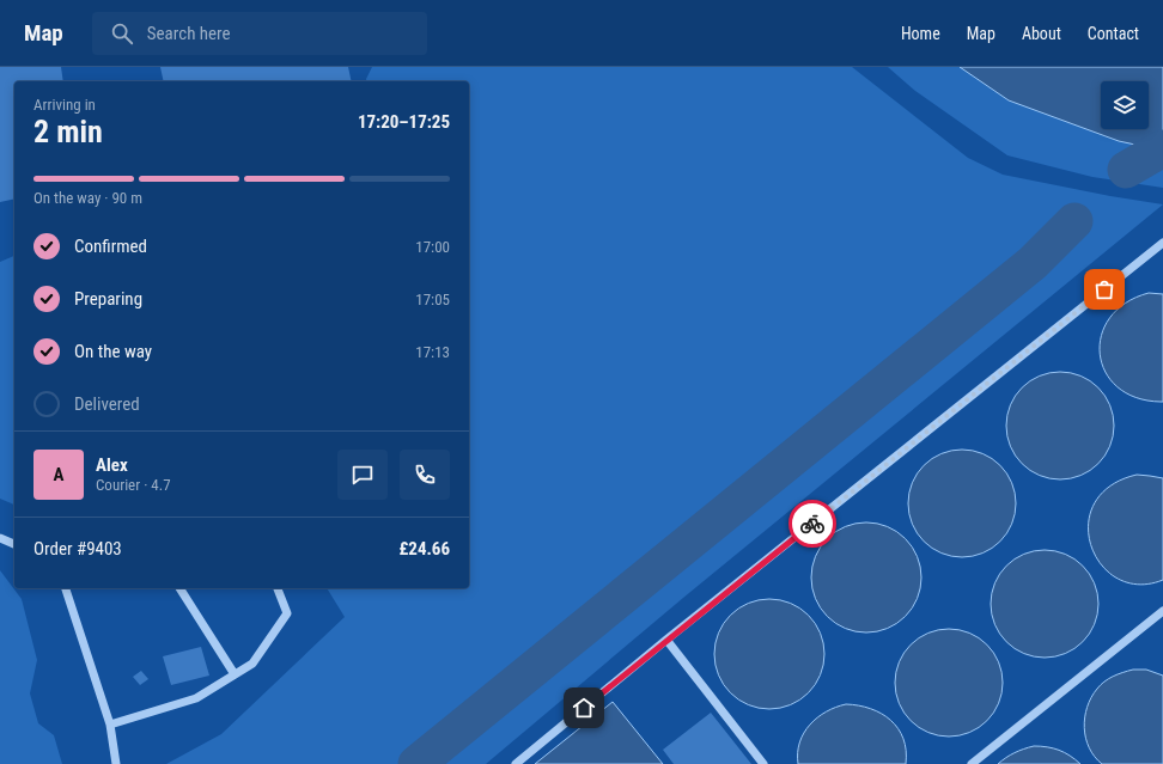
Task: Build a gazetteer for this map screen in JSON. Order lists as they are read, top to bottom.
{
  "page": {
    "header": "Map",
    "search": "Search here",
    "nav": [
      "Home",
      "Map",
      "About",
      "Contact"
    ],
    "heading": ["2 min", "Arriving in", "17:20–17:25"],
    "panel": [
      "Alex",
      "Courier · 4.7",
      "Order #9403",
      "£24.66"
    ],
    "bar": "On the way · 90 m",
    "list": [
      ["Confirmed", "17:00"],
      ["Preparing", "17:05"],
      ["On the way", "17:13"],
      "Delivered"
    ],
    "round": "A"
  }
}
